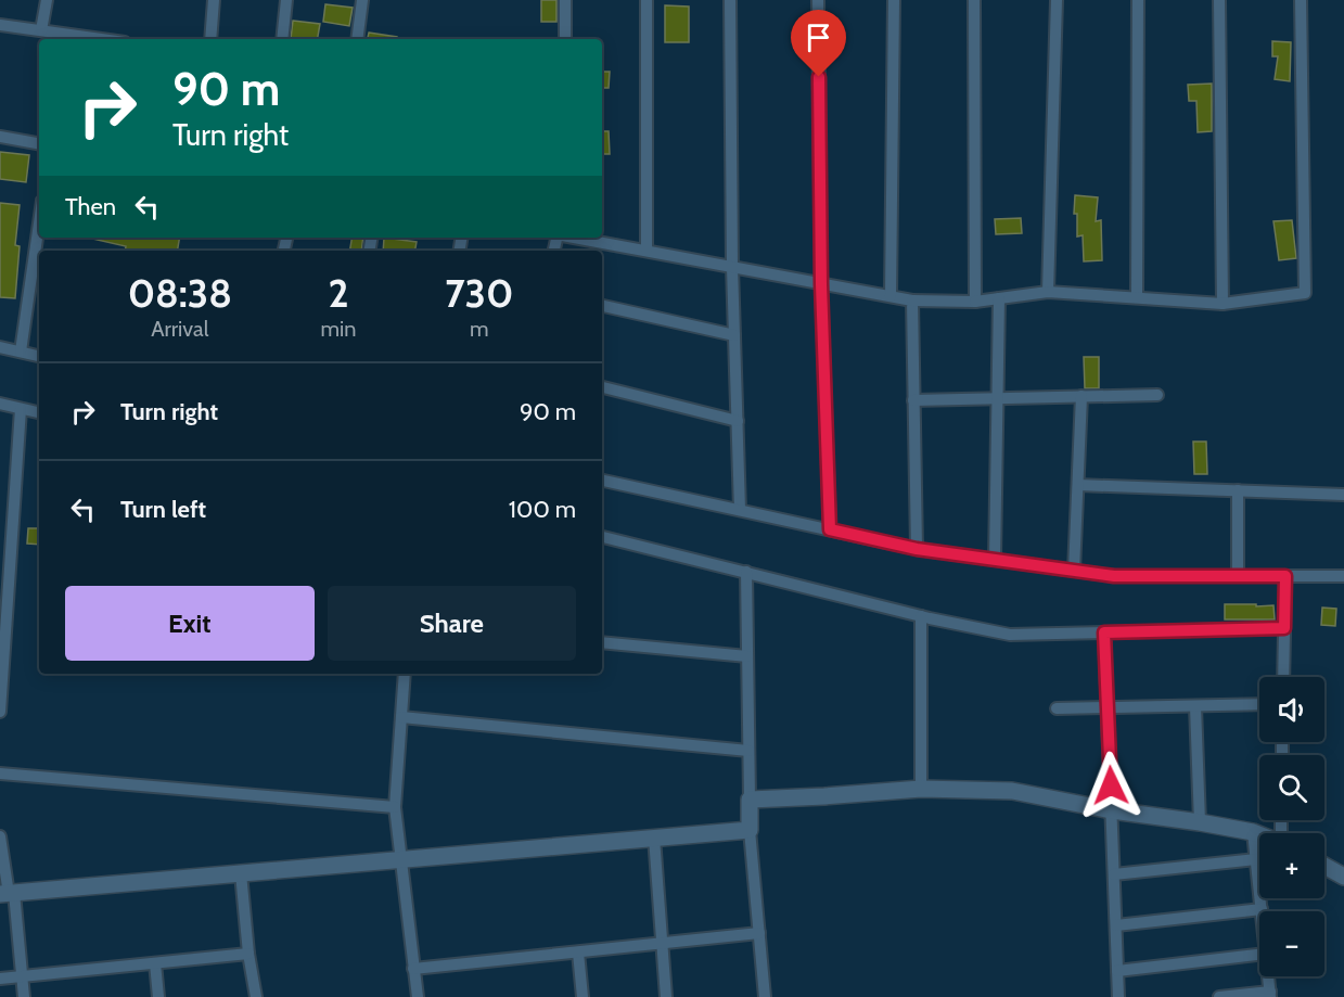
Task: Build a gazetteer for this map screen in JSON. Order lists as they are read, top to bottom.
{
  "page": {
    "turn": ["90 m", "Turn right"],
    "then": "Then",
    "eta": [
      "08:38",
      "Arrival",
      "2",
      "min",
      "730",
      "m"
    ],
    "list": [
      {
        "name": "Turn right",
        "value": "90 m"
      },
      {
        "name": "Turn left",
        "value": "100 m"
      }
    ],
    "buttons": ["Exit", "Share"],
    "map_buttons": ["+", "−"]
  }
}
